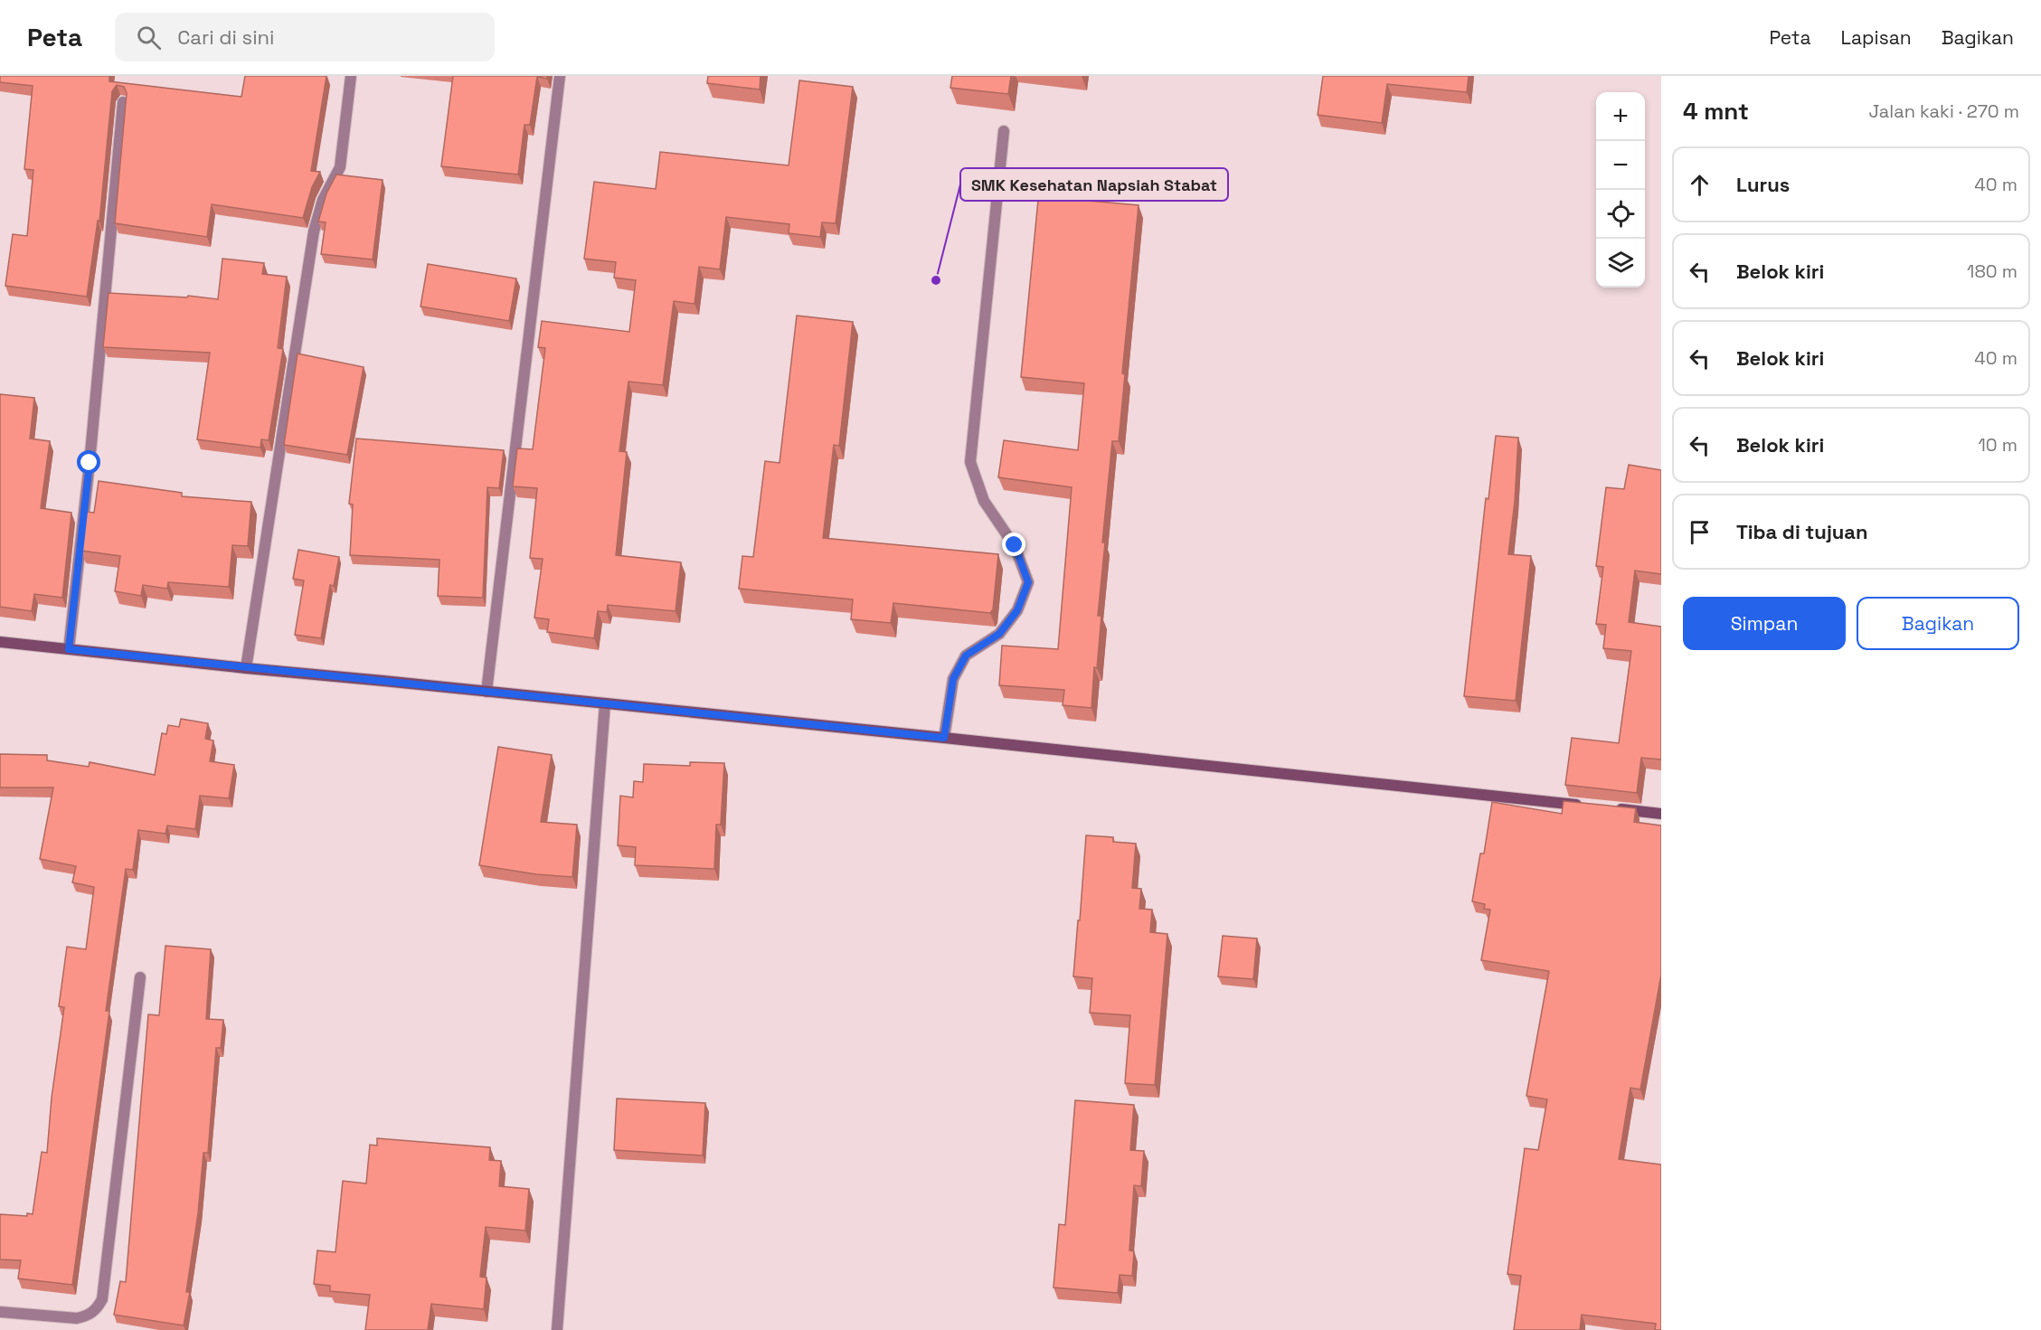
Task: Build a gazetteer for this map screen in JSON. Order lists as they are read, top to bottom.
{
  "places": ["SMK Kesehatan Napsiah Stabat"],
  "page": {
    "header": "Peta",
    "search": "Cari di sini",
    "nav": ["Peta", "Lapisan", "Bagikan"],
    "heading": ["4 mnt", "Jalan kaki · 270 m"],
    "map_buttons": ["+", "−"],
    "list": [
      ["Lurus", "40 m"],
      ["Belok kiri", "180 m"],
      ["Belok kiri", "40 m"],
      ["Belok kiri", "10 m"],
      "Tiba di tujuan"
    ],
    "buttons": ["Simpan", "Bagikan"]
  }
}
